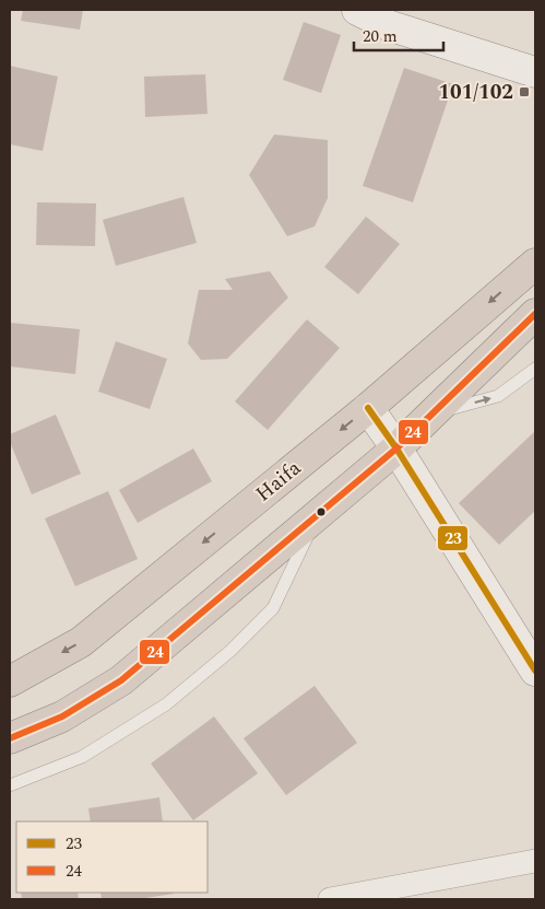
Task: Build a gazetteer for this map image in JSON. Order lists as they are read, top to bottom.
{
  "streets": {
    "highway": ["Haifa"]
  },
  "places": {
    "transit": ["101/102"]
  },
  "lines": ["transit line 24", "transit line 23"],
  "legend": ["23", "24"],
  "scale_bar": "20 m"
}
